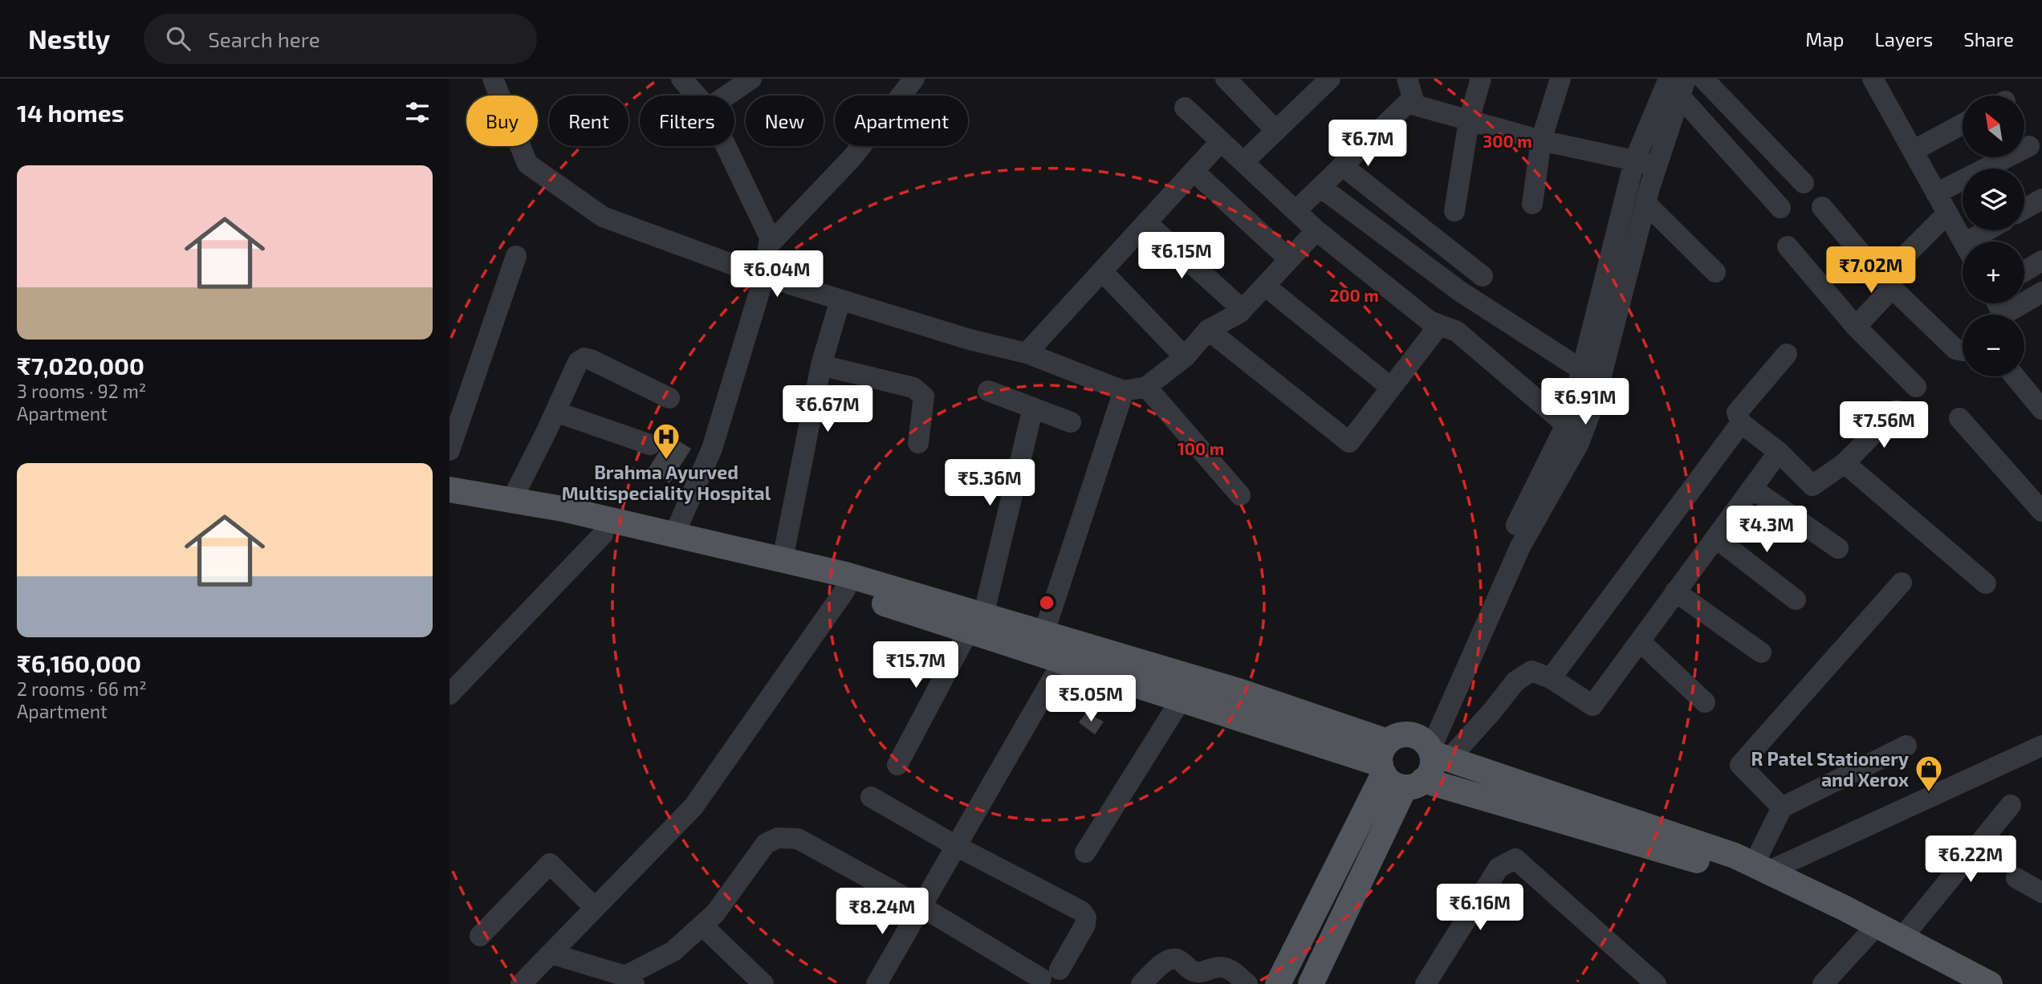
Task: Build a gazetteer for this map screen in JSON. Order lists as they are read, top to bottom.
{
  "places": {
    "hospital": ["Brahma Ayurved Multispeciality Hospital"],
    "shop": ["R Patel Stationery and Xerox"]
  },
  "north": "top left",
  "page": {
    "header": "Nestly",
    "search": "Search here",
    "nav": ["Map", "Layers", "Share"],
    "heading": "14 homes",
    "map_buttons": ["+", "−"],
    "chip": [
      "Buy",
      "Rent",
      "Filters",
      "New",
      "Apartment"
    ],
    "price": [
      "₹6.7M",
      "₹6.15M",
      "₹7.02M",
      "₹6.04M",
      "₹6.91M",
      "₹6.67M",
      "₹7.56M",
      "₹5.36M",
      "₹4.3M",
      "₹15.7M",
      "₹5.05M",
      "₹6.22M",
      "₹6.16M",
      "₹8.24M"
    ],
    "list": [
      {
        "name": "₹7,020,000",
        "note": "3 rooms · 92 m² · Apartment"
      },
      {
        "name": "₹6,160,000",
        "note": "2 rooms · 66 m² · Apartment"
      }
    ]
  },
  "rings": ["300 m", "200 m", "100 m"]
}
